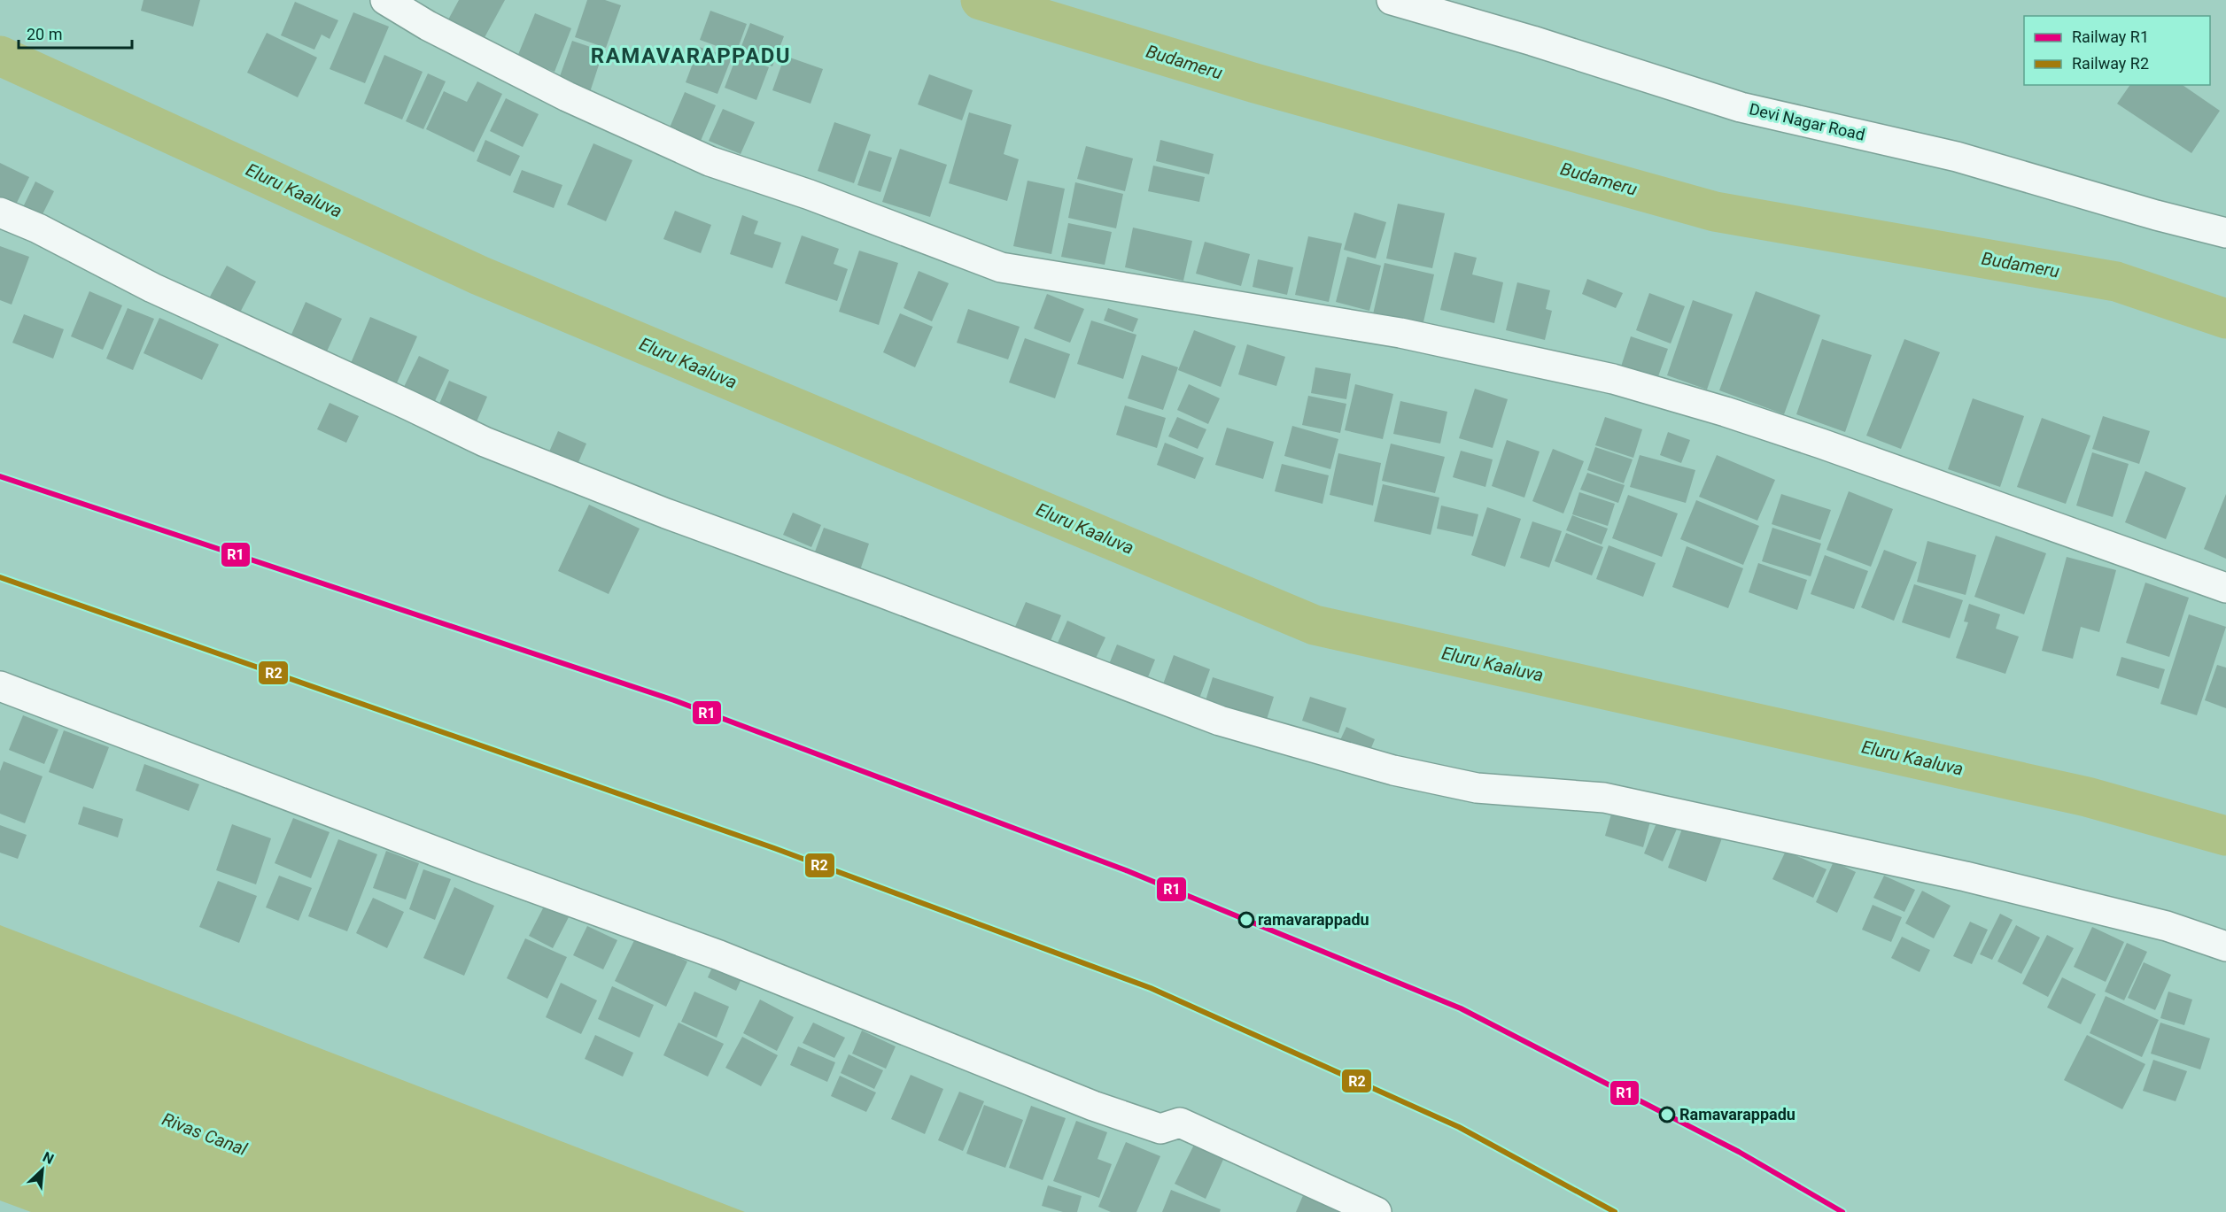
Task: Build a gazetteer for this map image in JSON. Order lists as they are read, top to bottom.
{
  "streets": {
    "street": ["Devi Nagar Road"]
  },
  "districts": ["RAMAVARAPPADU"],
  "water": ["Budameru", "Eluru Kaaluva", "Rivas Canal"],
  "places": ["ramavarappadu", "Ramavarappadu"],
  "lines": ["rail line R1", "rail line R2"],
  "legend": ["Railway R1", "Railway R2"],
  "scale_bar": "20 m",
  "north": "top right"
}
